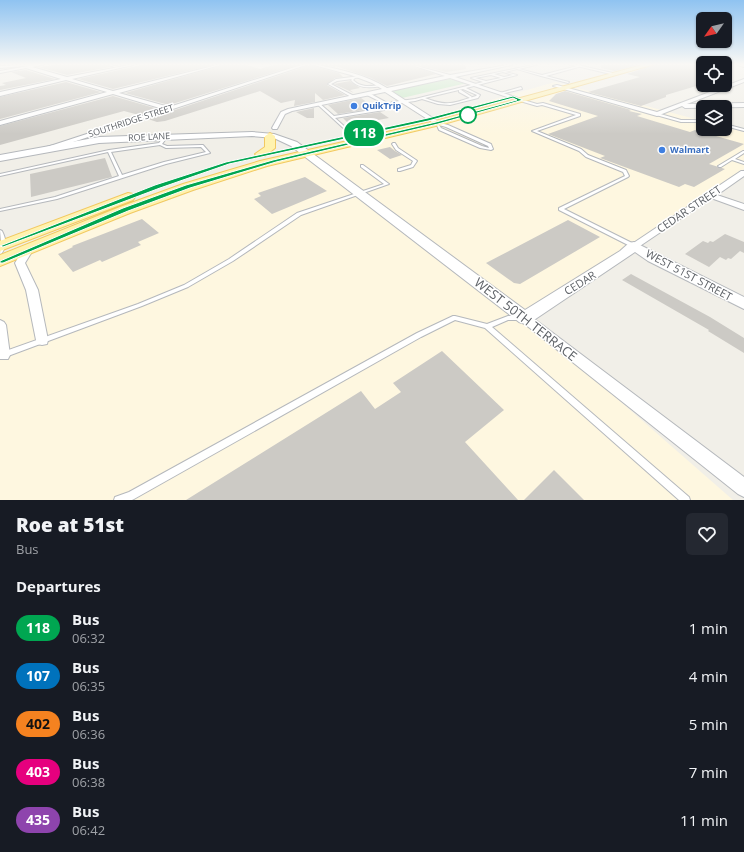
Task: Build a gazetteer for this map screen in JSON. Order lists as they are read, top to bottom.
{
  "streets": {
    "street": [
      "SOUTHRIDGE STREET",
      "ROE LANE",
      "CEDAR STREET",
      "WEST 51ST STREET",
      "CEDAR",
      "WEST 50TH TERRACE"
    ]
  },
  "crossings": [
    ["SOUTHRIDGE STREET", "ROE LANE"],
    ["ROE LANE", "WEST 50TH TERRACE"],
    ["CEDAR STREET", "WEST 51ST STREET"],
    ["CEDAR STREET", "CEDAR"],
    ["WEST 51ST STREET", "CEDAR"],
    ["CEDAR", "WEST 50TH TERRACE"]
  ],
  "places": ["QuikTrip", "Walmart"],
  "lines": ["bus line 118"],
  "north": "bottom left",
  "page": {
    "on_map": "118",
    "heading": [
      ["Roe at 51st", "Bus"],
      "Departures"
    ],
    "list": [
      {
        "mark": "118",
        "name": "Bus",
        "note": "06:32",
        "value": "1 min"
      },
      {
        "mark": "107",
        "name": "Bus",
        "note": "06:35",
        "value": "4 min"
      },
      {
        "mark": "402",
        "name": "Bus",
        "note": "06:36",
        "value": "5 min"
      },
      {
        "mark": "403",
        "name": "Bus",
        "note": "06:38",
        "value": "7 min"
      },
      {
        "mark": "435",
        "name": "Bus",
        "note": "06:42",
        "value": "11 min"
      }
    ]
  }
}
